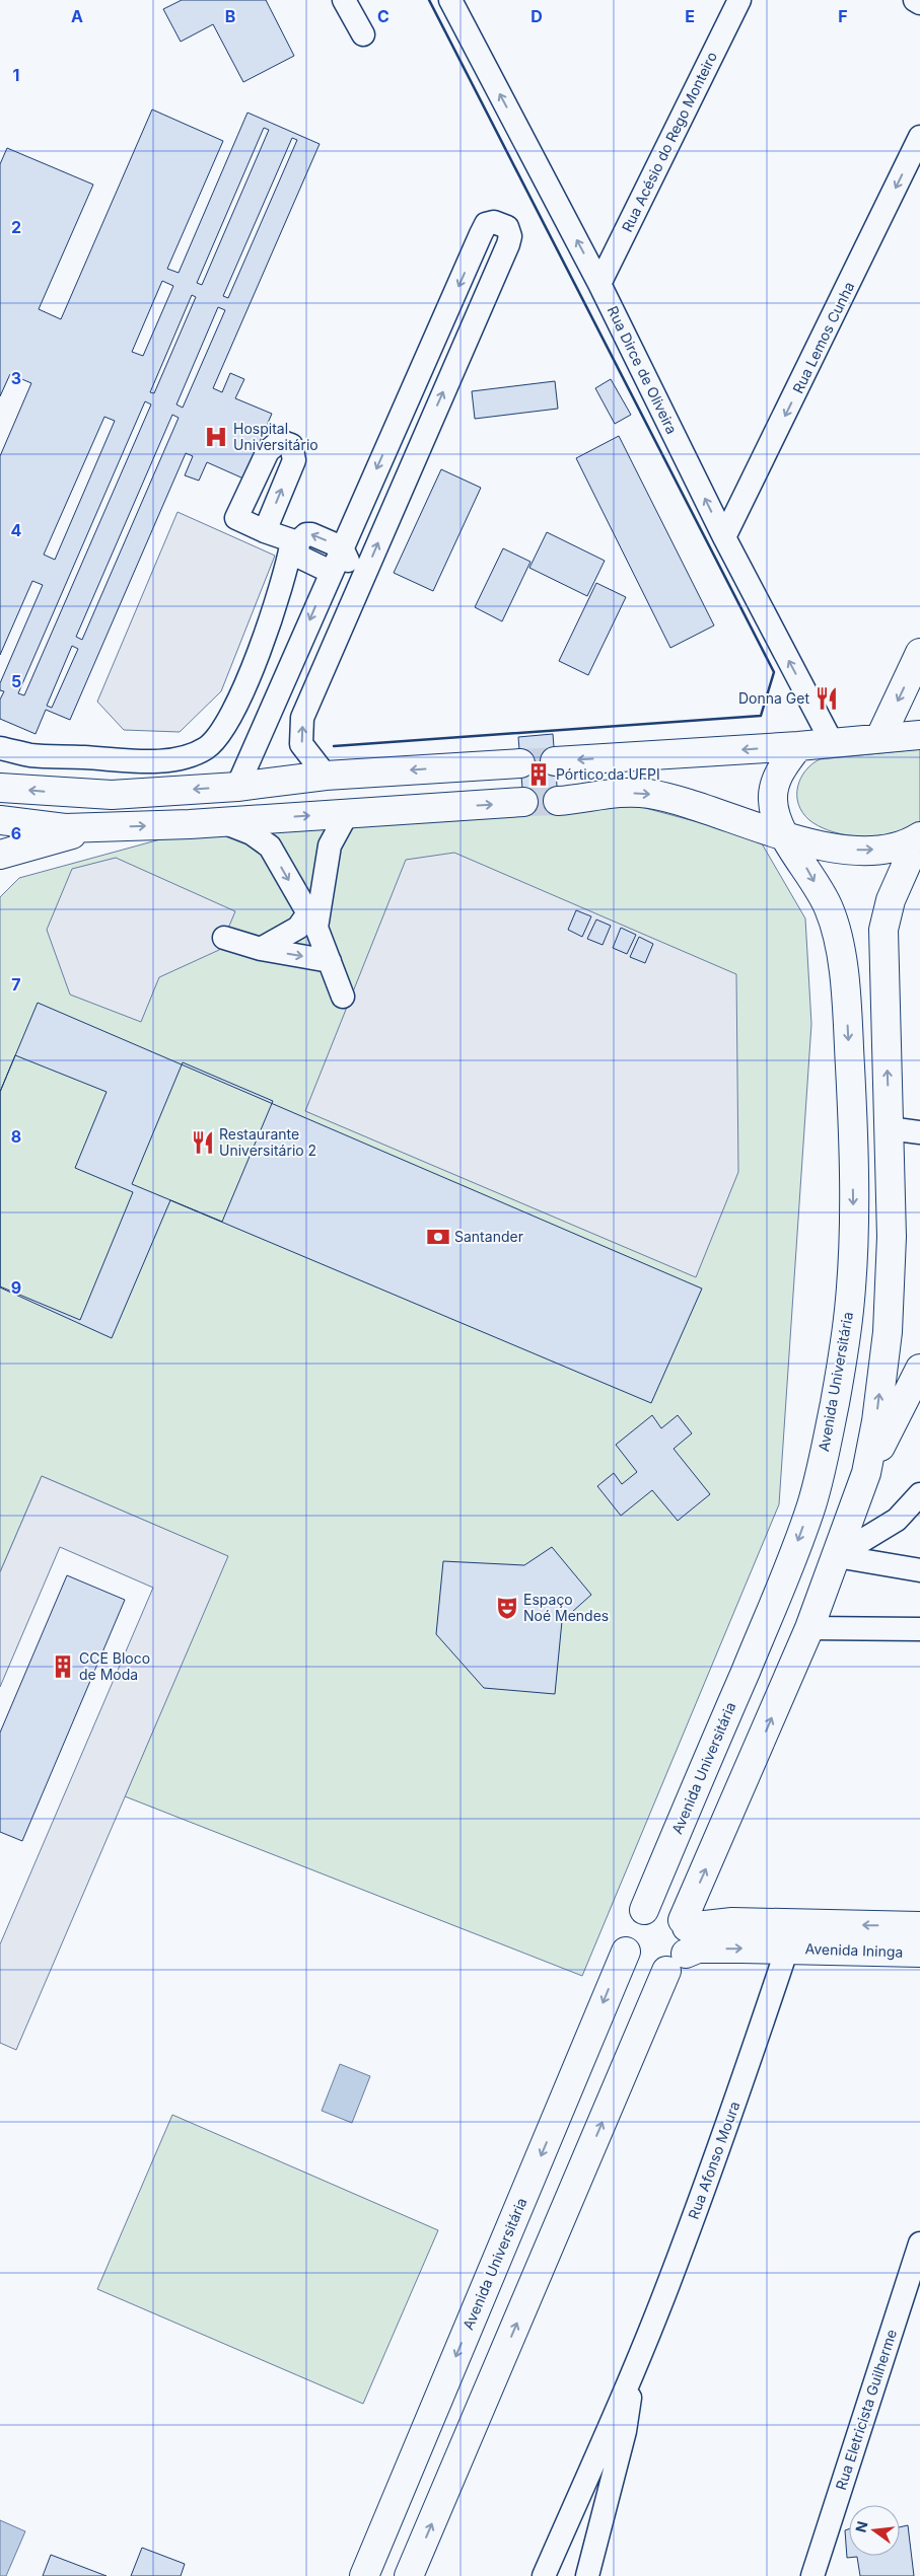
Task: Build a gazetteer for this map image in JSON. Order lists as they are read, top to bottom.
{
  "streets": {
    "main road": ["Avenida Universitária", "Avenida Ininga"],
    "street": [
      "Rua Acésio do Rego Monteiro",
      "Rua Lemos Cunha",
      "Rua Dirce de Oliveira",
      "Rua Afonso Moura",
      "Rua Eletricista Guilherme"
    ]
  },
  "crossings": [
    ["Rua Acésio do Rego Monteiro", "Rua Dirce de Oliveira"],
    ["Rua Lemos Cunha", "Rua Dirce de Oliveira"],
    ["Avenida Ininga", "Rua Afonso Moura"]
  ],
  "one_way": ["Rua Lemos Cunha", "Rua Dirce de Oliveira"],
  "places": {
    "hospital": ["Hospital Universitário"],
    "restaurant": ["Donna Get", "Restaurante Universitário 2"],
    "building": ["Pórtico da UFPI", "CCE Bloco de Moda"],
    "bank": ["Santander"],
    "theatre": ["Espaço Noé Mendes"]
  },
  "north": "left",
  "grid": {
    "columns": [
      "A",
      "B",
      "C",
      "D",
      "E",
      "F"
    ],
    "rows": [
      "1",
      "2",
      "3",
      "4",
      "5",
      "6",
      "7",
      "8",
      "9"
    ]
  }
}
